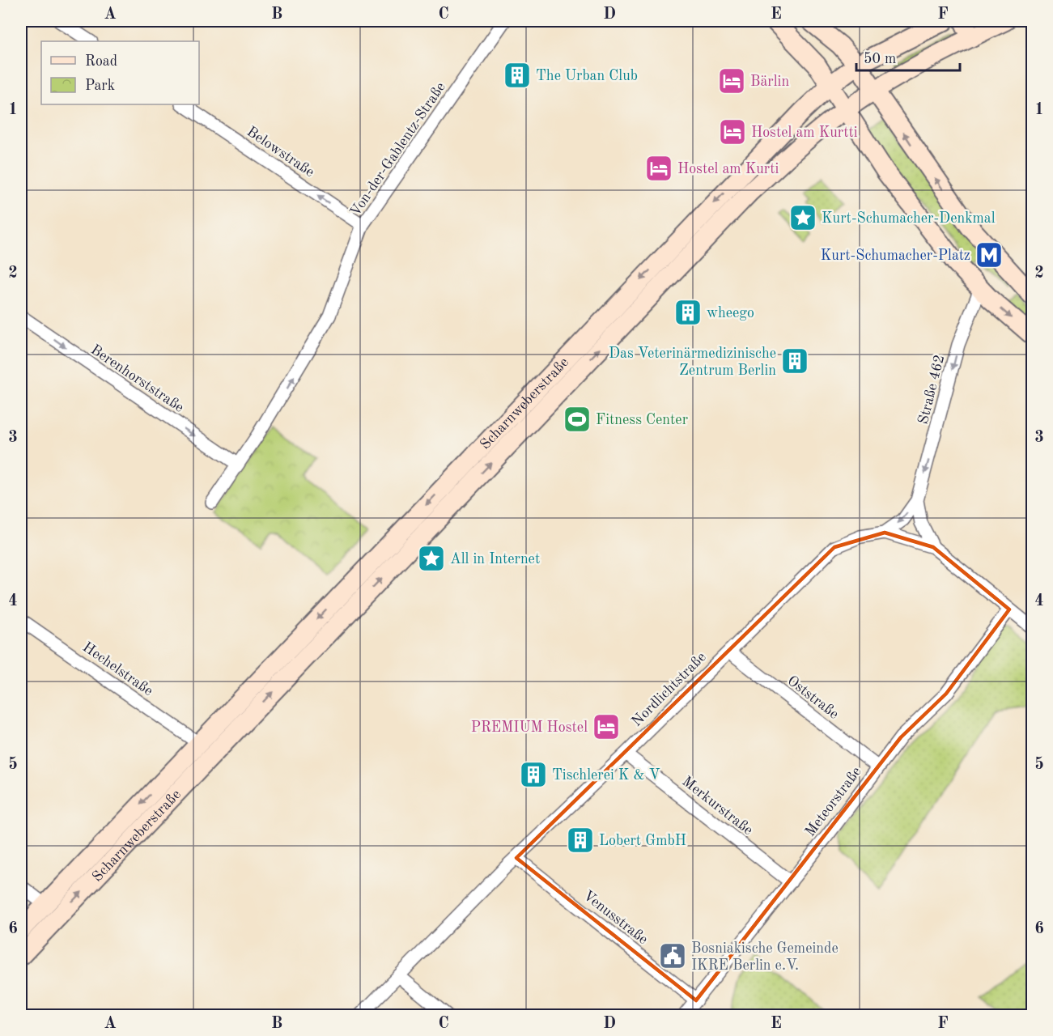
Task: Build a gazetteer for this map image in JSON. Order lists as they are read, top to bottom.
{
  "streets": {
    "main road": ["Scharnweberstraße"],
    "street": [
      "Von-der-Gablentz-Straße",
      "Belowstraße",
      "Berenhorststraße",
      "Straße 462",
      "Hechelstraße",
      "Nordlichtstraße",
      "Oststraße",
      "Meteorstraße",
      "Merkurstraße",
      "Venusstraße"
    ]
  },
  "crossings": [
    ["Von-der-Gablentz-Straße", "Belowstraße"],
    ["Von-der-Gablentz-Straße", "Berenhorststraße"],
    ["Straße 462", "Nordlichtstraße"],
    ["Scharnweberstraße", "Hechelstraße"],
    ["Nordlichtstraße", "Oststraße"],
    ["Nordlichtstraße", "Meteorstraße"],
    ["Nordlichtstraße", "Merkurstraße"],
    ["Nordlichtstraße", "Venusstraße"],
    ["Oststraße", "Meteorstraße"],
    ["Meteorstraße", "Merkurstraße"],
    ["Meteorstraße", "Venusstraße"]
  ],
  "one_way": [
    "Von-der-Gablentz-Straße",
    "Belowstraße",
    "Berenhorststraße",
    "Straße 462"
  ],
  "places": {
    "building": [
      "The Urban Club",
      "wheego",
      "Das Veterinärmedizinische Zentrum Berlin",
      "Tischlerei K & V",
      "Lobert GmbH"
    ],
    "hotel": [
      "Bärlin",
      "Hostel am Kurtti",
      "Hostel am Kurti",
      "PREMIUM Hostel"
    ],
    "place": ["Kurt-Schumacher-Denkmal", "All in Internet"],
    "metro station": ["Kurt-Schumacher-Platz"],
    "sports": ["Fitness Center"],
    "public building": ["Bosniakische Gemeinde IKRE Berlin e.V."]
  },
  "legend": ["Road", "Park"],
  "scale_bar": "50 m",
  "grid": {
    "columns": [
      "A",
      "B",
      "C",
      "D",
      "E",
      "F"
    ],
    "rows": [
      "1",
      "2",
      "3",
      "4",
      "5",
      "6"
    ]
  }
}
